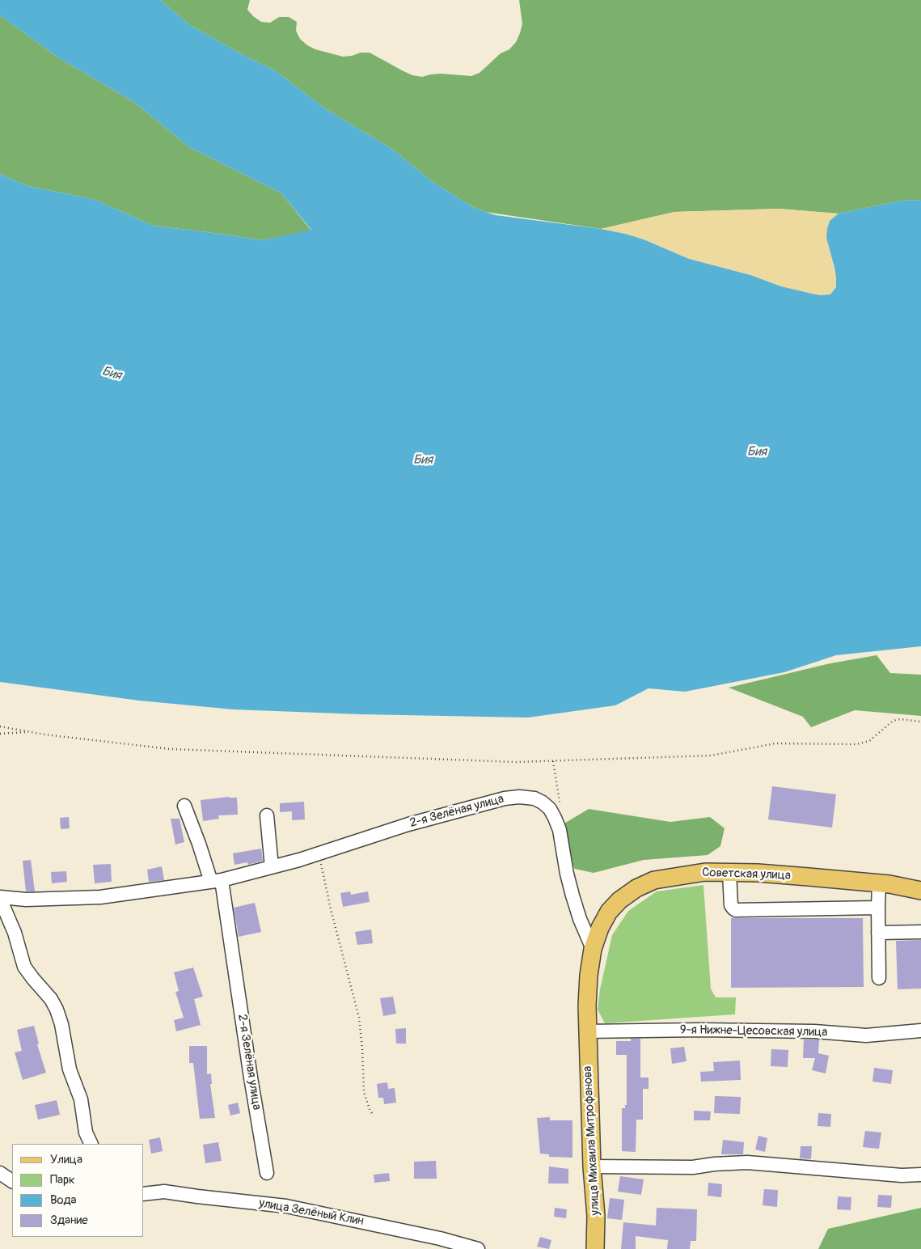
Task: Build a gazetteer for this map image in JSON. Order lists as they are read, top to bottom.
{
  "streets": {
    "main road": ["Советская улица", "улица Михаила Митрофанова"],
    "street": ["2-я Зелёная улица", "9-я Нижне-Цесовская улица", "улица Зелёный Клин"]
  },
  "crossings": [
    ["2-я Зелёная улица", "Советская улица"],
    ["Советская улица", "9-я Нижне-Цесовская улица"],
    ["Советская улица", "улица Михаила Митрофанова"],
    ["9-я Нижне-Цесовская улица", "улица Михаила Митрофанова"]
  ],
  "water": ["Бия"],
  "legend": [
    "Улица",
    "Парк",
    "Вода",
    "Здание"
  ]
}
